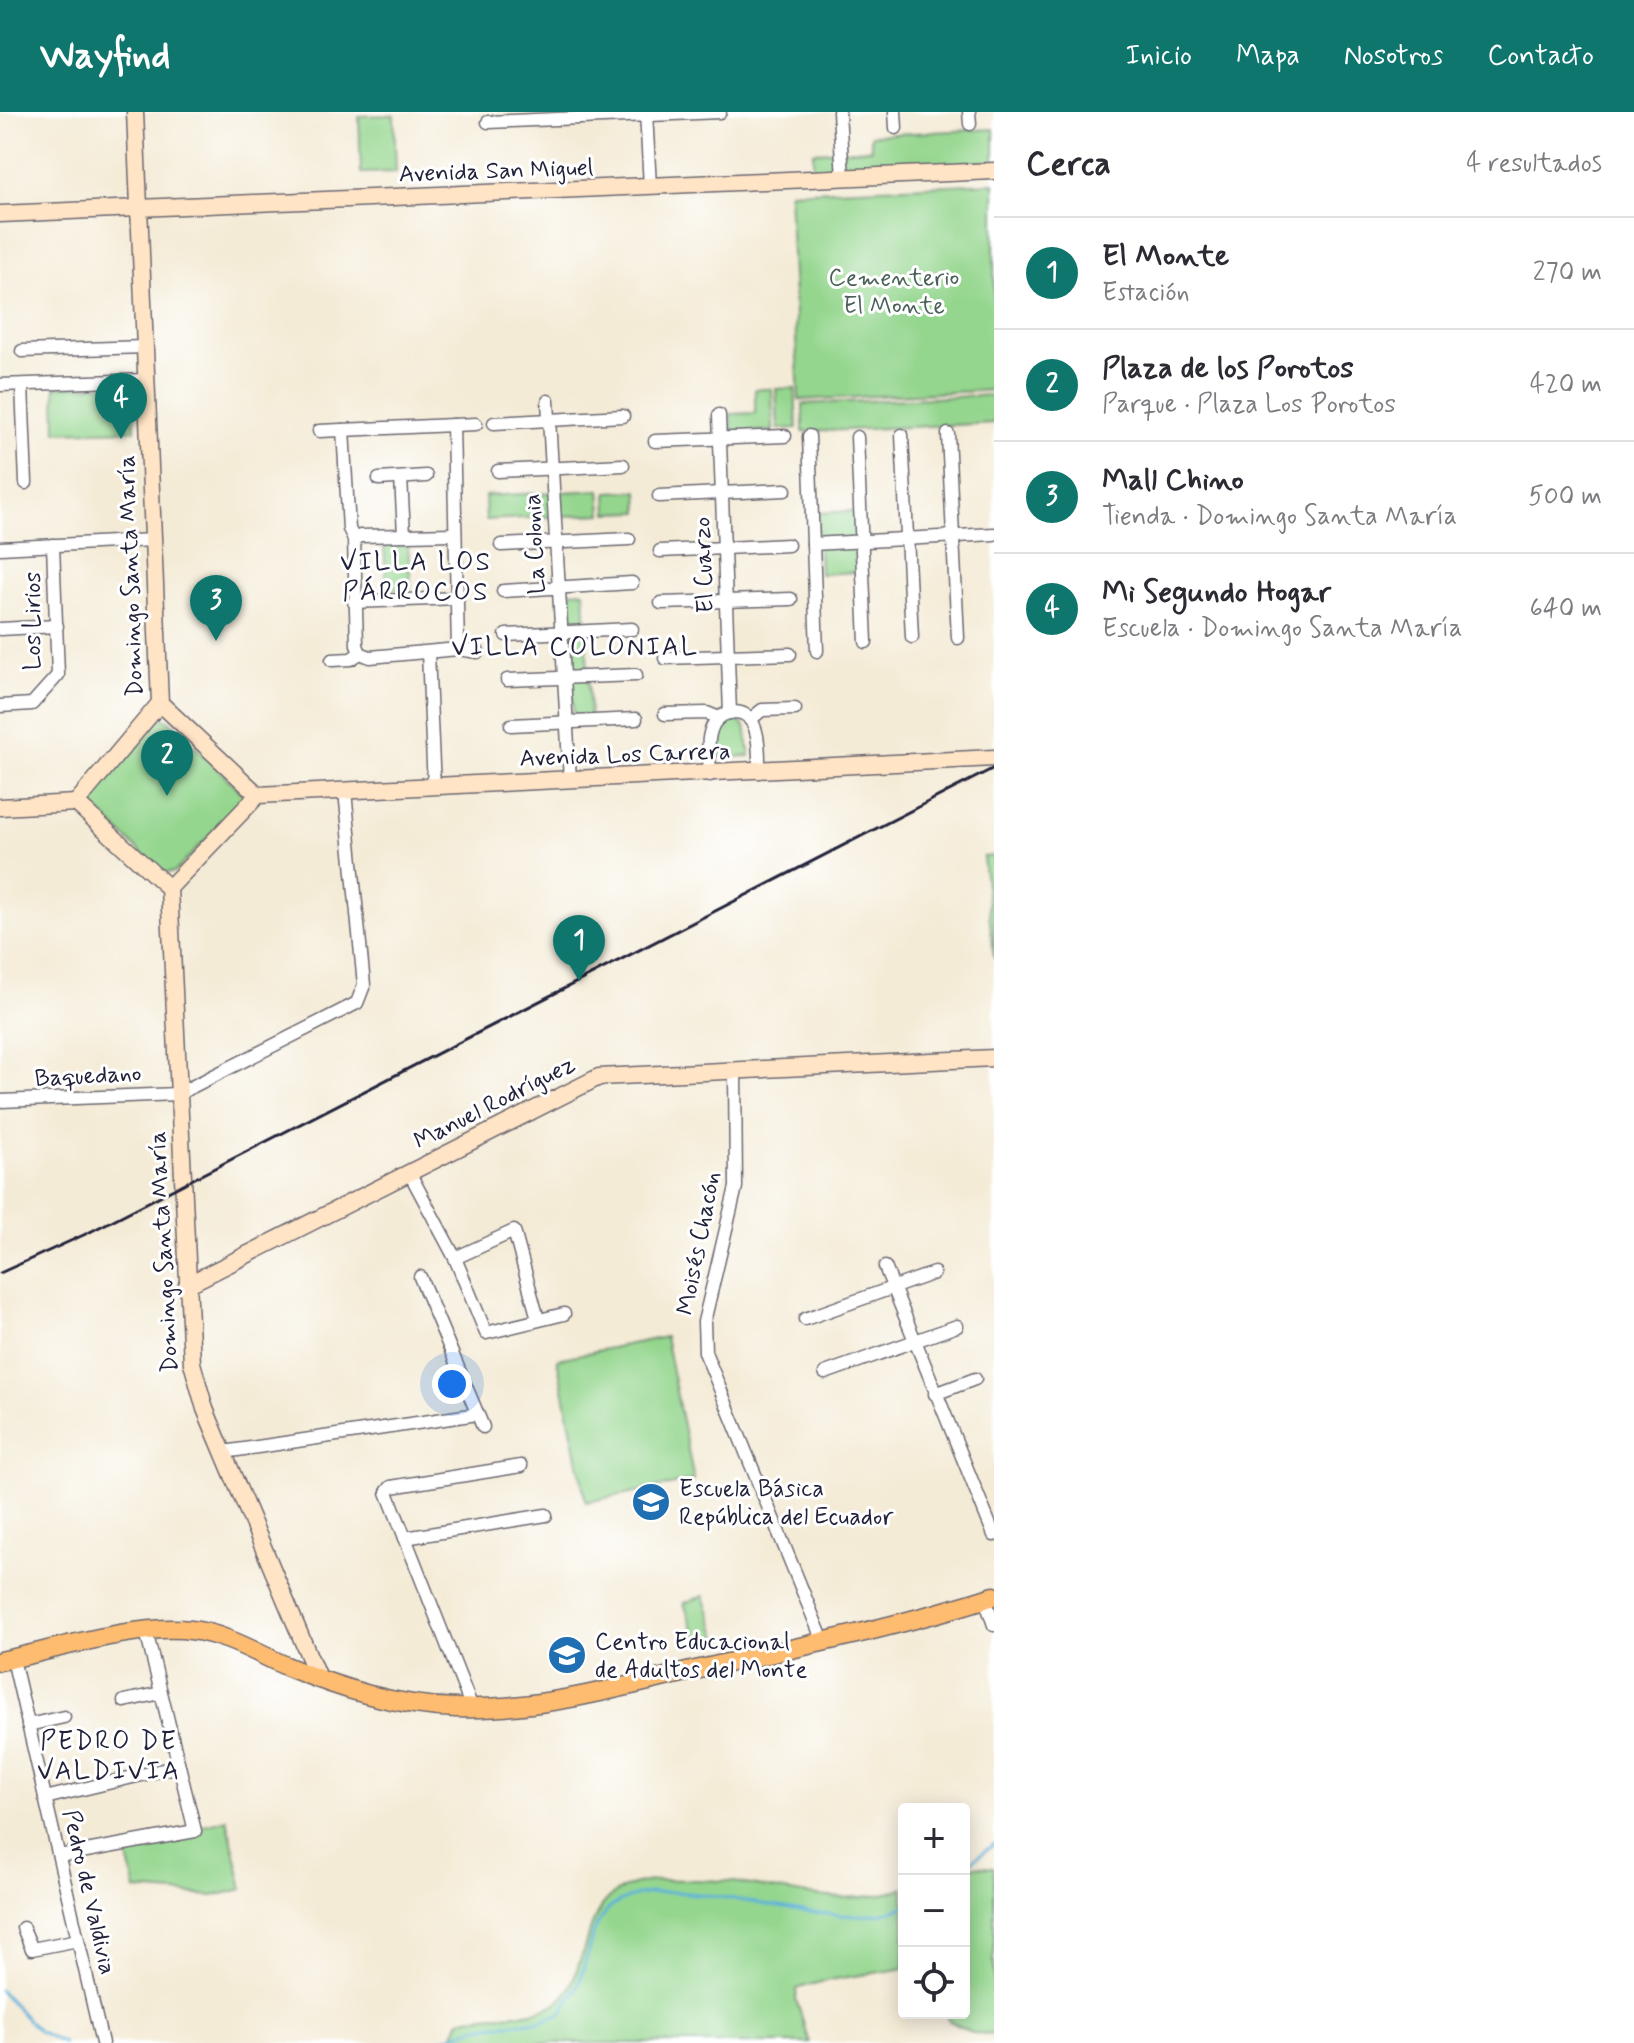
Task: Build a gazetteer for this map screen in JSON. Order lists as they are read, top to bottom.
{
  "streets": {
    "street": [
      "Avenida San Miguel",
      "La Colonia",
      "El Cuarzo",
      "Domingo Santa María",
      "Los Lirios",
      "Avenida Los Carrera",
      "Baquedano",
      "Manuel Rodríguez",
      "Moisés Chacón",
      "Pedro de Valdivia"
    ]
  },
  "crossings": [
    ["Avenida San Miguel", "Domingo Santa María"],
    ["La Colonia", "Avenida Los Carrera"],
    ["El Cuarzo", "Avenida Los Carrera"],
    ["Domingo Santa María", "Baquedano"],
    ["Domingo Santa María", "Manuel Rodríguez"],
    ["Manuel Rodríguez", "Moisés Chacón"]
  ],
  "districts": ["VILLA LOS PÁRROCOS", "VILLA COLONIAL", "PEDRO DE VALDIVIA"],
  "parks": ["Cementerio El Monte"],
  "places": {
    "school or university": ["Escuela Básica República del Ecuador", "Centro Educacional de Adultos del Monte"]
  },
  "page": {
    "header": "Wayfind",
    "nav": [
      "Inicio",
      "Mapa",
      "Nosotros",
      "Contacto"
    ],
    "heading": ["Cerca", "4 resultados"],
    "list": [
      {
        "mark": "1",
        "name": "El Monte",
        "note": "Estación",
        "value": "270 m"
      },
      {
        "mark": "2",
        "name": "Plaza de los Porotos",
        "note": "Parque · Plaza Los Porotos",
        "value": "420 m"
      },
      {
        "mark": "3",
        "name": "Mall Chino",
        "note": "Tienda · Domingo Santa María",
        "value": "500 m"
      },
      {
        "mark": "4",
        "name": "Mi Segundo Hogar",
        "note": "Escuela · Domingo Santa María",
        "value": "640 m"
      }
    ],
    "pins": [
      "4",
      "3",
      "2",
      "1"
    ],
    "map_buttons": ["+", "−"]
  }
}
